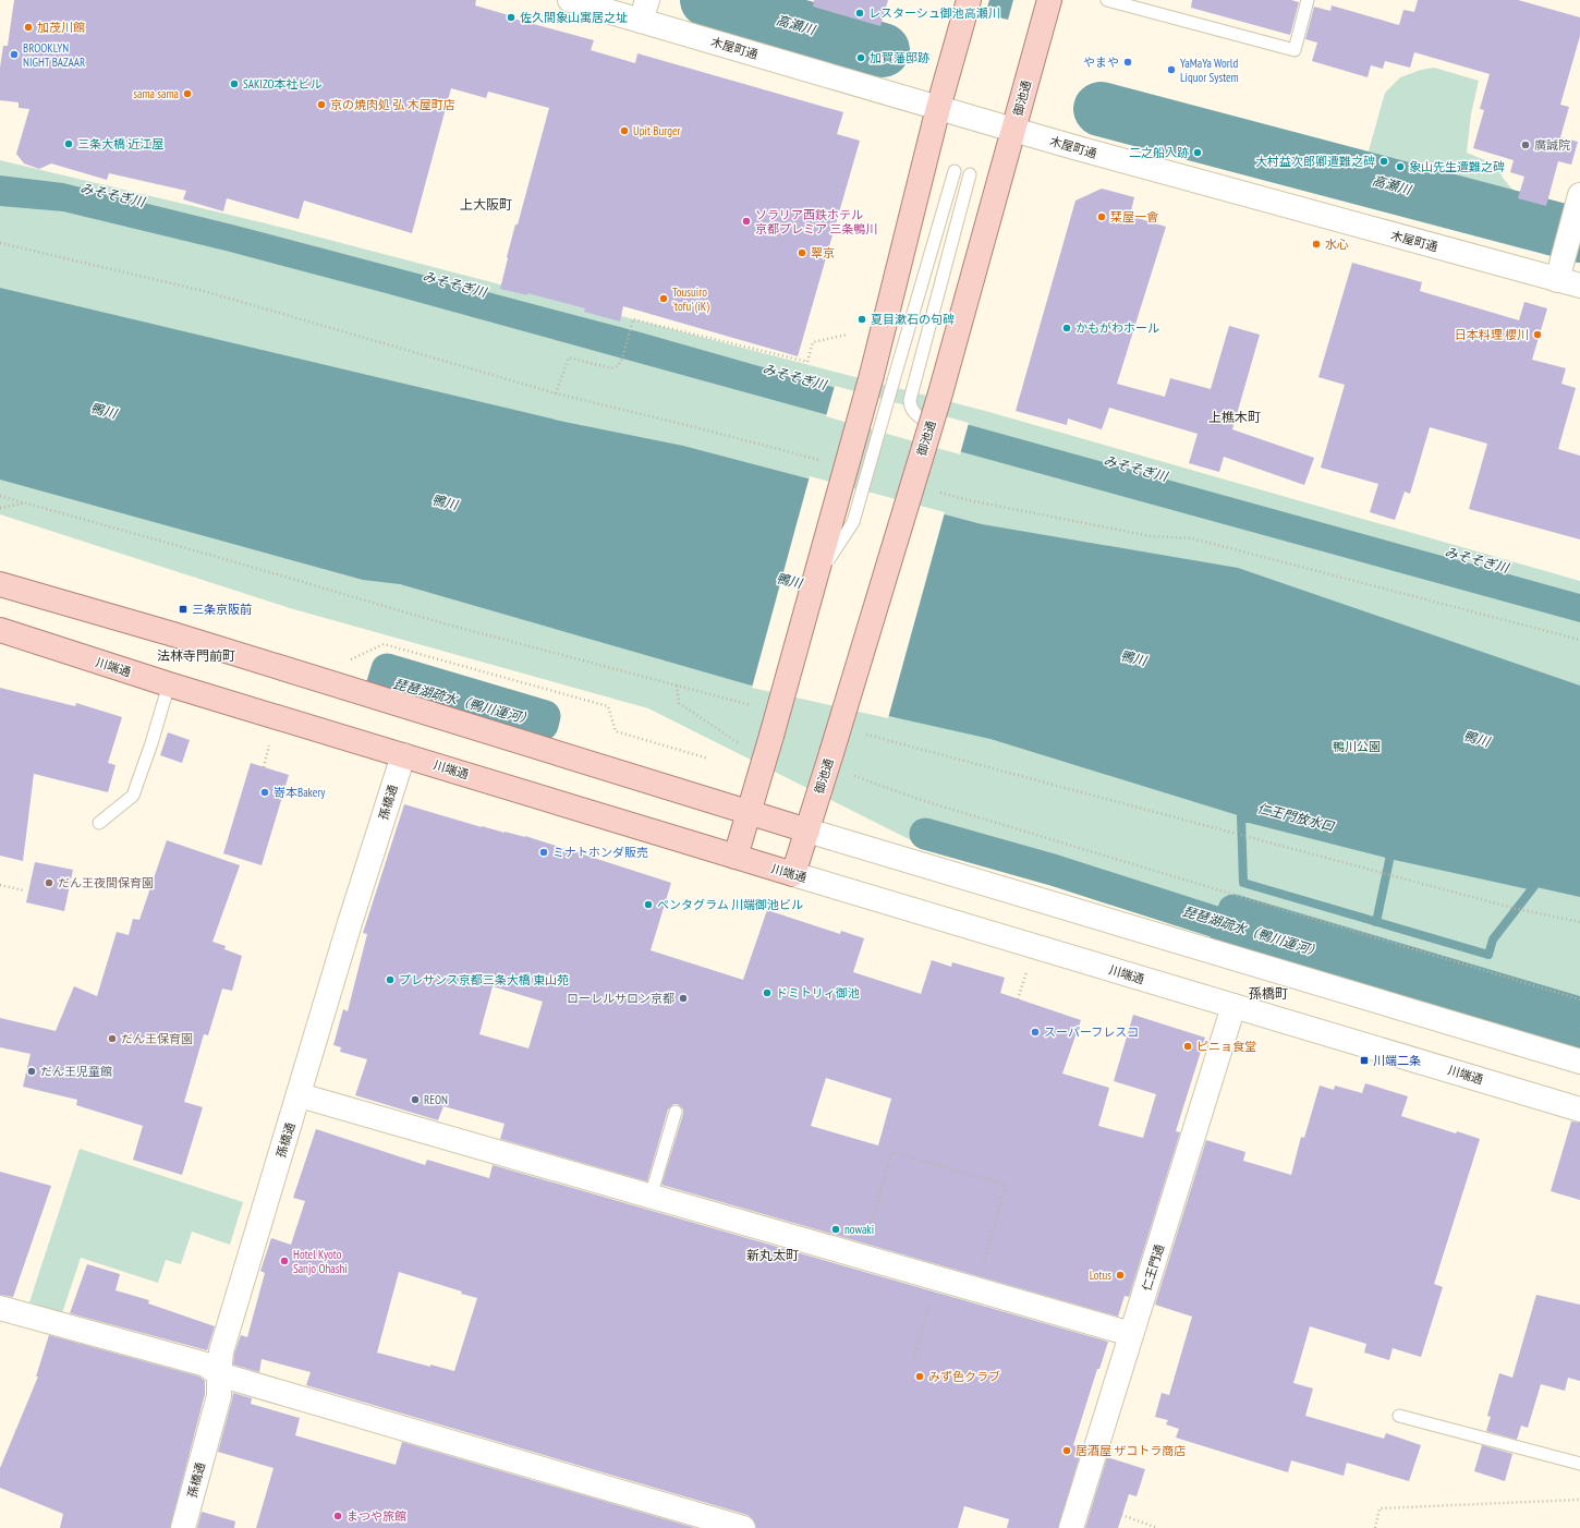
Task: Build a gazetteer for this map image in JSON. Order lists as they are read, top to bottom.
{
  "streets": {
    "main road": ["御池通", "川端通"],
    "street": ["木屋町通", "孫橋通", "仁王門通"]
  },
  "crossings": [
    ["木屋町通", "御池通"],
    ["御池通", "川端通"],
    ["川端通", "孫橋通"],
    ["川端通", "仁王門通"]
  ],
  "districts": [
    "上大阪町",
    "上樵木町",
    "法林寺門前町",
    "孫橋町",
    "新丸太町"
  ],
  "water": [
    "高瀬川",
    "みそそぎ川",
    "鴨川",
    "琵琶湖疏水（鴨川運河）",
    "仁王門放水口"
  ],
  "parks": ["鴨川公園"],
  "places": {
    "other": [
      "レスターシュ御池高瀬川",
      "佐久間象山寓居之址",
      "加茂川館",
      "BROOKLYN NIGHT BAZAAR",
      "加賀藩邸跡",
      "やまや",
      "YaMaYa World Liquor System",
      "SAKIZO本社ビル",
      "sama sama",
      "京の焼肉処 弘 木屋町店",
      "Upit Burger",
      "三条大橋 近江屋",
      "廣誠院",
      "二之船入跡",
      "大村益次郎卿遭難之碑",
      "象山先生遭難之碑",
      "栞屋一會",
      "ソラリア西鉄ホテル 京都プレミア 三条鴨川",
      "水心",
      "翠京",
      "Tousuiro 'tofu' (iK)",
      "夏目漱石の句碑",
      "かもがわホール",
      "日本料理 櫻川",
      "嵜本Bakery",
      "ミナトホンダ販売",
      "だん王夜間保育園",
      "ペンタグラム 川端御池ビル",
      "プレサンス京都三条大橋 東山苑",
      "ドミトリィ御池",
      "ローレルサロン京都",
      "スーパーフレスコ",
      "だん王保育園",
      "ピニョ食堂",
      "だん王児童館",
      "REON",
      "nowaki",
      "Hotel Kyoto Sanjo Ohashi",
      "Lotus",
      "みず色クラブ",
      "居酒屋 ザコトラ商店",
      "まつや旅館"
    ],
    "transit": ["三条京阪前", "川端二条"]
  }
}
